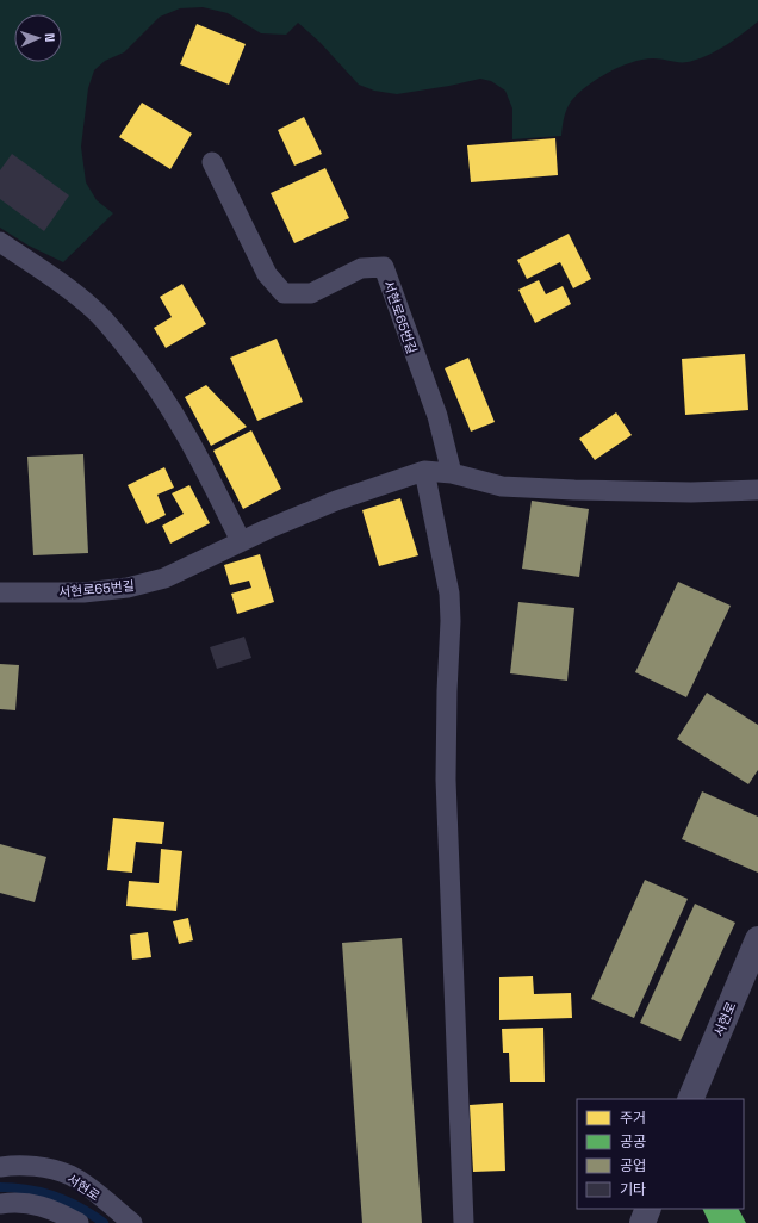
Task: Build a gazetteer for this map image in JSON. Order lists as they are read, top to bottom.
{
  "streets": {
    "street": ["서현로"],
    "lane": ["서현로65번길"]
  },
  "legend": [
    "주거",
    "공공",
    "공업",
    "기타"
  ],
  "north": "right"
}
